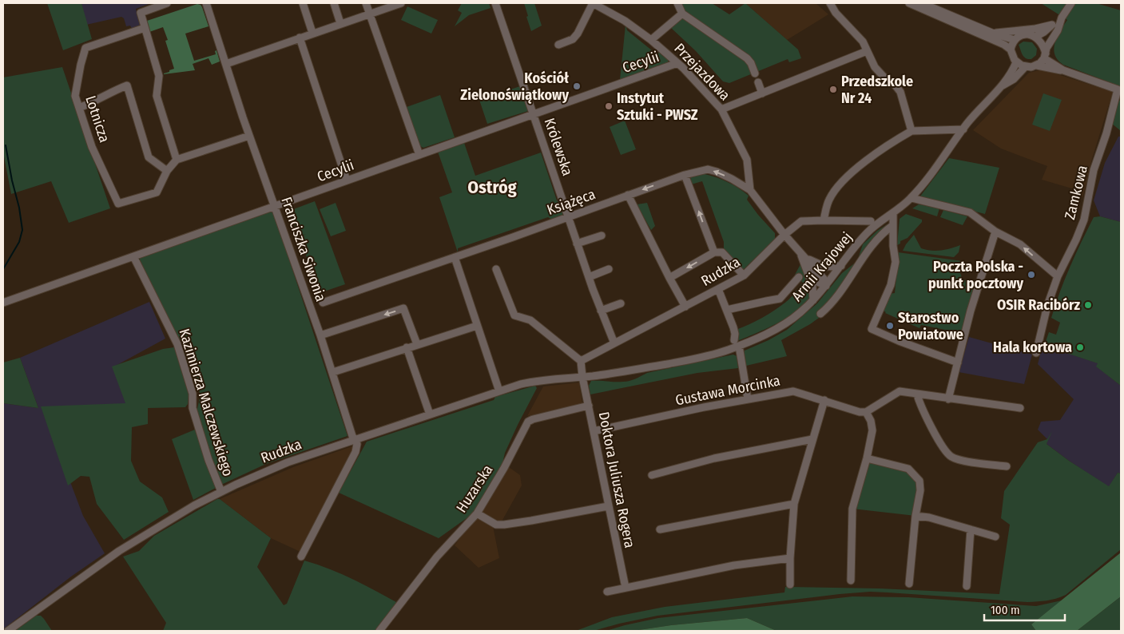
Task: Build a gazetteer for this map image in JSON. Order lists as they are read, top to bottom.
{
  "streets": {
    "street": [
      "Cecylii",
      "Przejazdowa",
      "Lotnicza",
      "Królewska",
      "Zamkowa",
      "Książęca",
      "Franciszka Siwonia",
      "Armii Krajowej",
      "Rudzka",
      "Gustawa Morcinka",
      "Kazimierza Malczewskiego",
      "Doktora Juliusza Rogera",
      "Huzarska"
    ]
  },
  "crossings": [
    ["Cecylii", "Przejazdowa"],
    ["Cecylii", "Królewska"],
    ["Cecylii", "Franciszka Siwonia"],
    ["Cecylii", "Kazimierza Malczewskiego"],
    ["Przejazdowa", "Książęca"],
    ["Królewska", "Książęca"],
    ["Królewska", "Rudzka"],
    ["Zamkowa", "Armii Krajowej"],
    ["Książęca", "Armii Krajowej"],
    ["Książęca", "Rudzka"],
    ["Franciszka Siwonia", "Rudzka"],
    ["Armii Krajowej", "Rudzka"],
    ["Armii Krajowej", "Doktora Juliusza Rogera"],
    ["Rudzka", "Kazimierza Malczewskiego"],
    ["Rudzka", "Doktora Juliusza Rogera"],
    ["Gustawa Morcinka", "Doktora Juliusza Rogera"],
    ["Doktora Juliusza Rogera", "Huzarska"]
  ],
  "districts": ["Ostróg"],
  "places": [
    "Kościół Zielonoświątkowy",
    "Przedszkole Nr 24",
    "Instytut Sztuki - PWSZ",
    "Poczta Polska - punkt pocztowy",
    "OSIR Racibórz",
    "Starostwo Powiatowe",
    "Hala kortowa"
  ],
  "scale_bar": "100 m"
}
